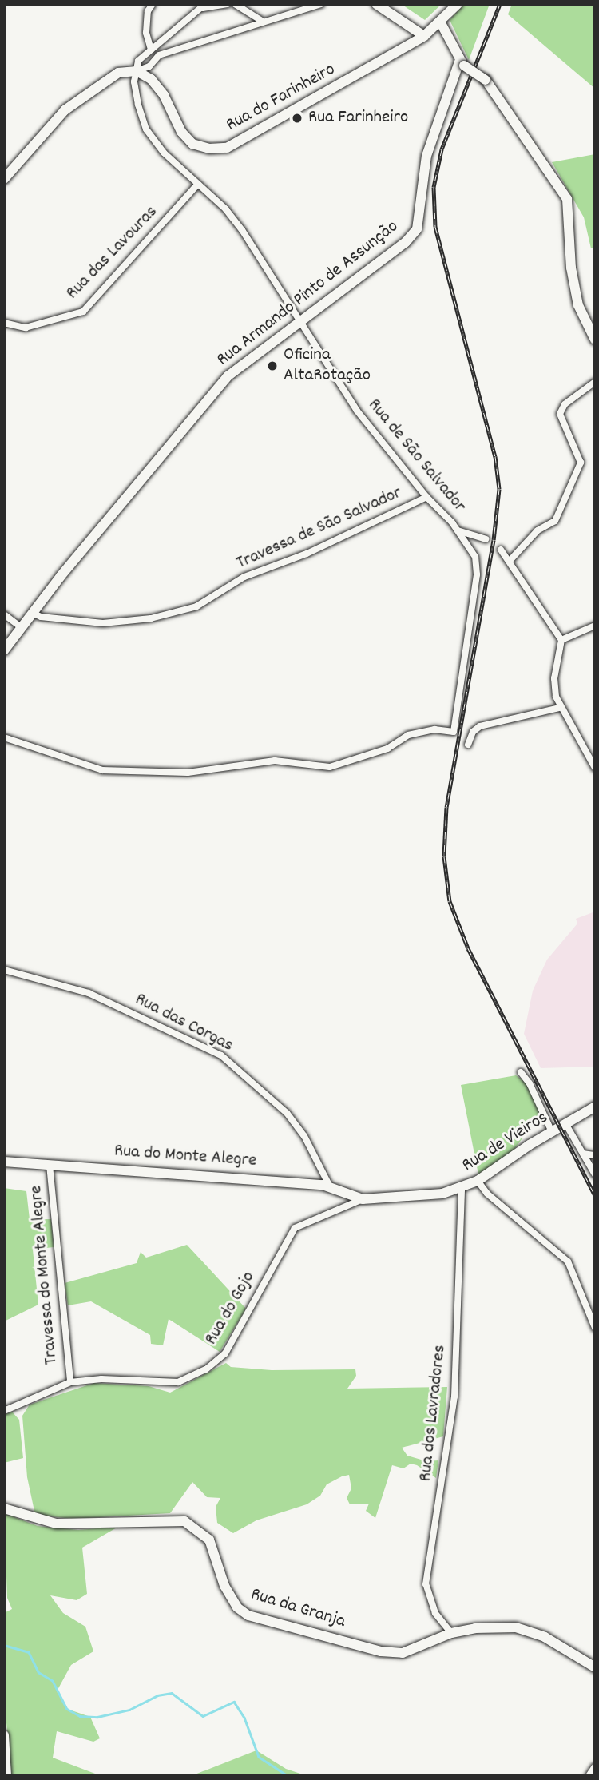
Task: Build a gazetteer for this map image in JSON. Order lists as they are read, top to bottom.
{
  "streets": {
    "street": [
      "Rua do Farinheiro",
      "Rua das Lavouras",
      "Rua Armando Pinto de Assunção",
      "Rua de São Salvador",
      "Travessa de São Salvador",
      "Rua das Corgas",
      "Rua de Vieiros",
      "Rua do Monte Alegre",
      "Travessa do Monte Alegre",
      "Rua do Gojo",
      "Rua dos Lavradores",
      "Rua da Granja"
    ]
  },
  "crossings": [
    ["Rua do Farinheiro", "Rua de São Salvador"],
    ["Rua das Lavouras", "Rua de São Salvador"],
    ["Rua Armando Pinto de Assunção", "Rua de São Salvador"],
    ["Rua Armando Pinto de Assunção", "Travessa de São Salvador"],
    ["Rua de São Salvador", "Travessa de São Salvador"],
    ["Rua das Corgas", "Rua do Monte Alegre"],
    ["Rua de Vieiros", "Rua do Monte Alegre"],
    ["Rua de Vieiros", "Rua do Gojo"],
    ["Rua de Vieiros", "Rua dos Lavradores"],
    ["Rua do Monte Alegre", "Travessa do Monte Alegre"],
    ["Rua do Monte Alegre", "Rua do Gojo"],
    ["Travessa do Monte Alegre", "Rua do Gojo"],
    ["Rua dos Lavradores", "Rua da Granja"]
  ],
  "places": ["Rua Farinheiro", "Oficina AltaRotação"]
}
